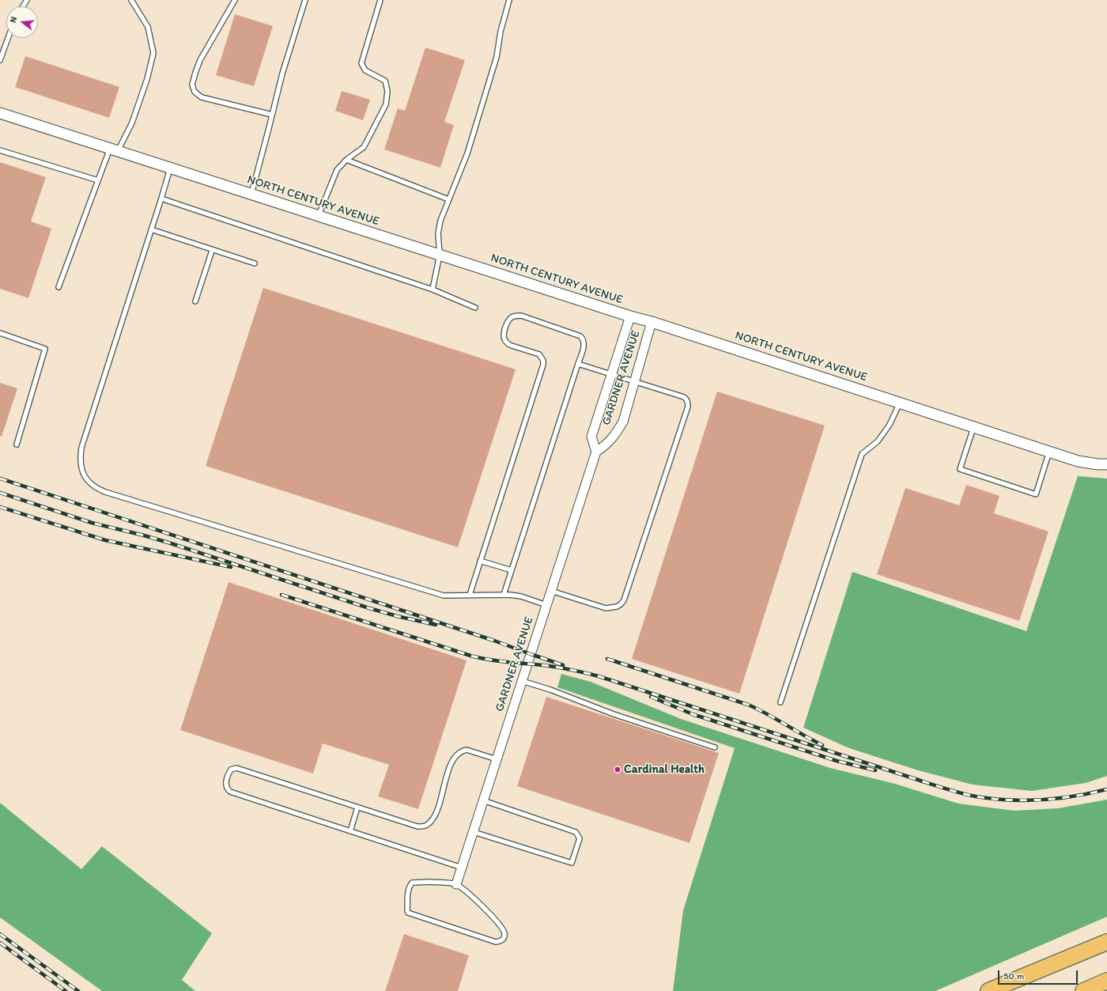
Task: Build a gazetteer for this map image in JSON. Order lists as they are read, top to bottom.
{
  "streets": {
    "street": ["NORTH CENTURY AVENUE", "GARDNER AVENUE"]
  },
  "crossings": [
    ["NORTH CENTURY AVENUE", "GARDNER AVENUE"]
  ],
  "places": ["Cardinal Health"],
  "scale_bar": "50 m",
  "north": "left"
}
